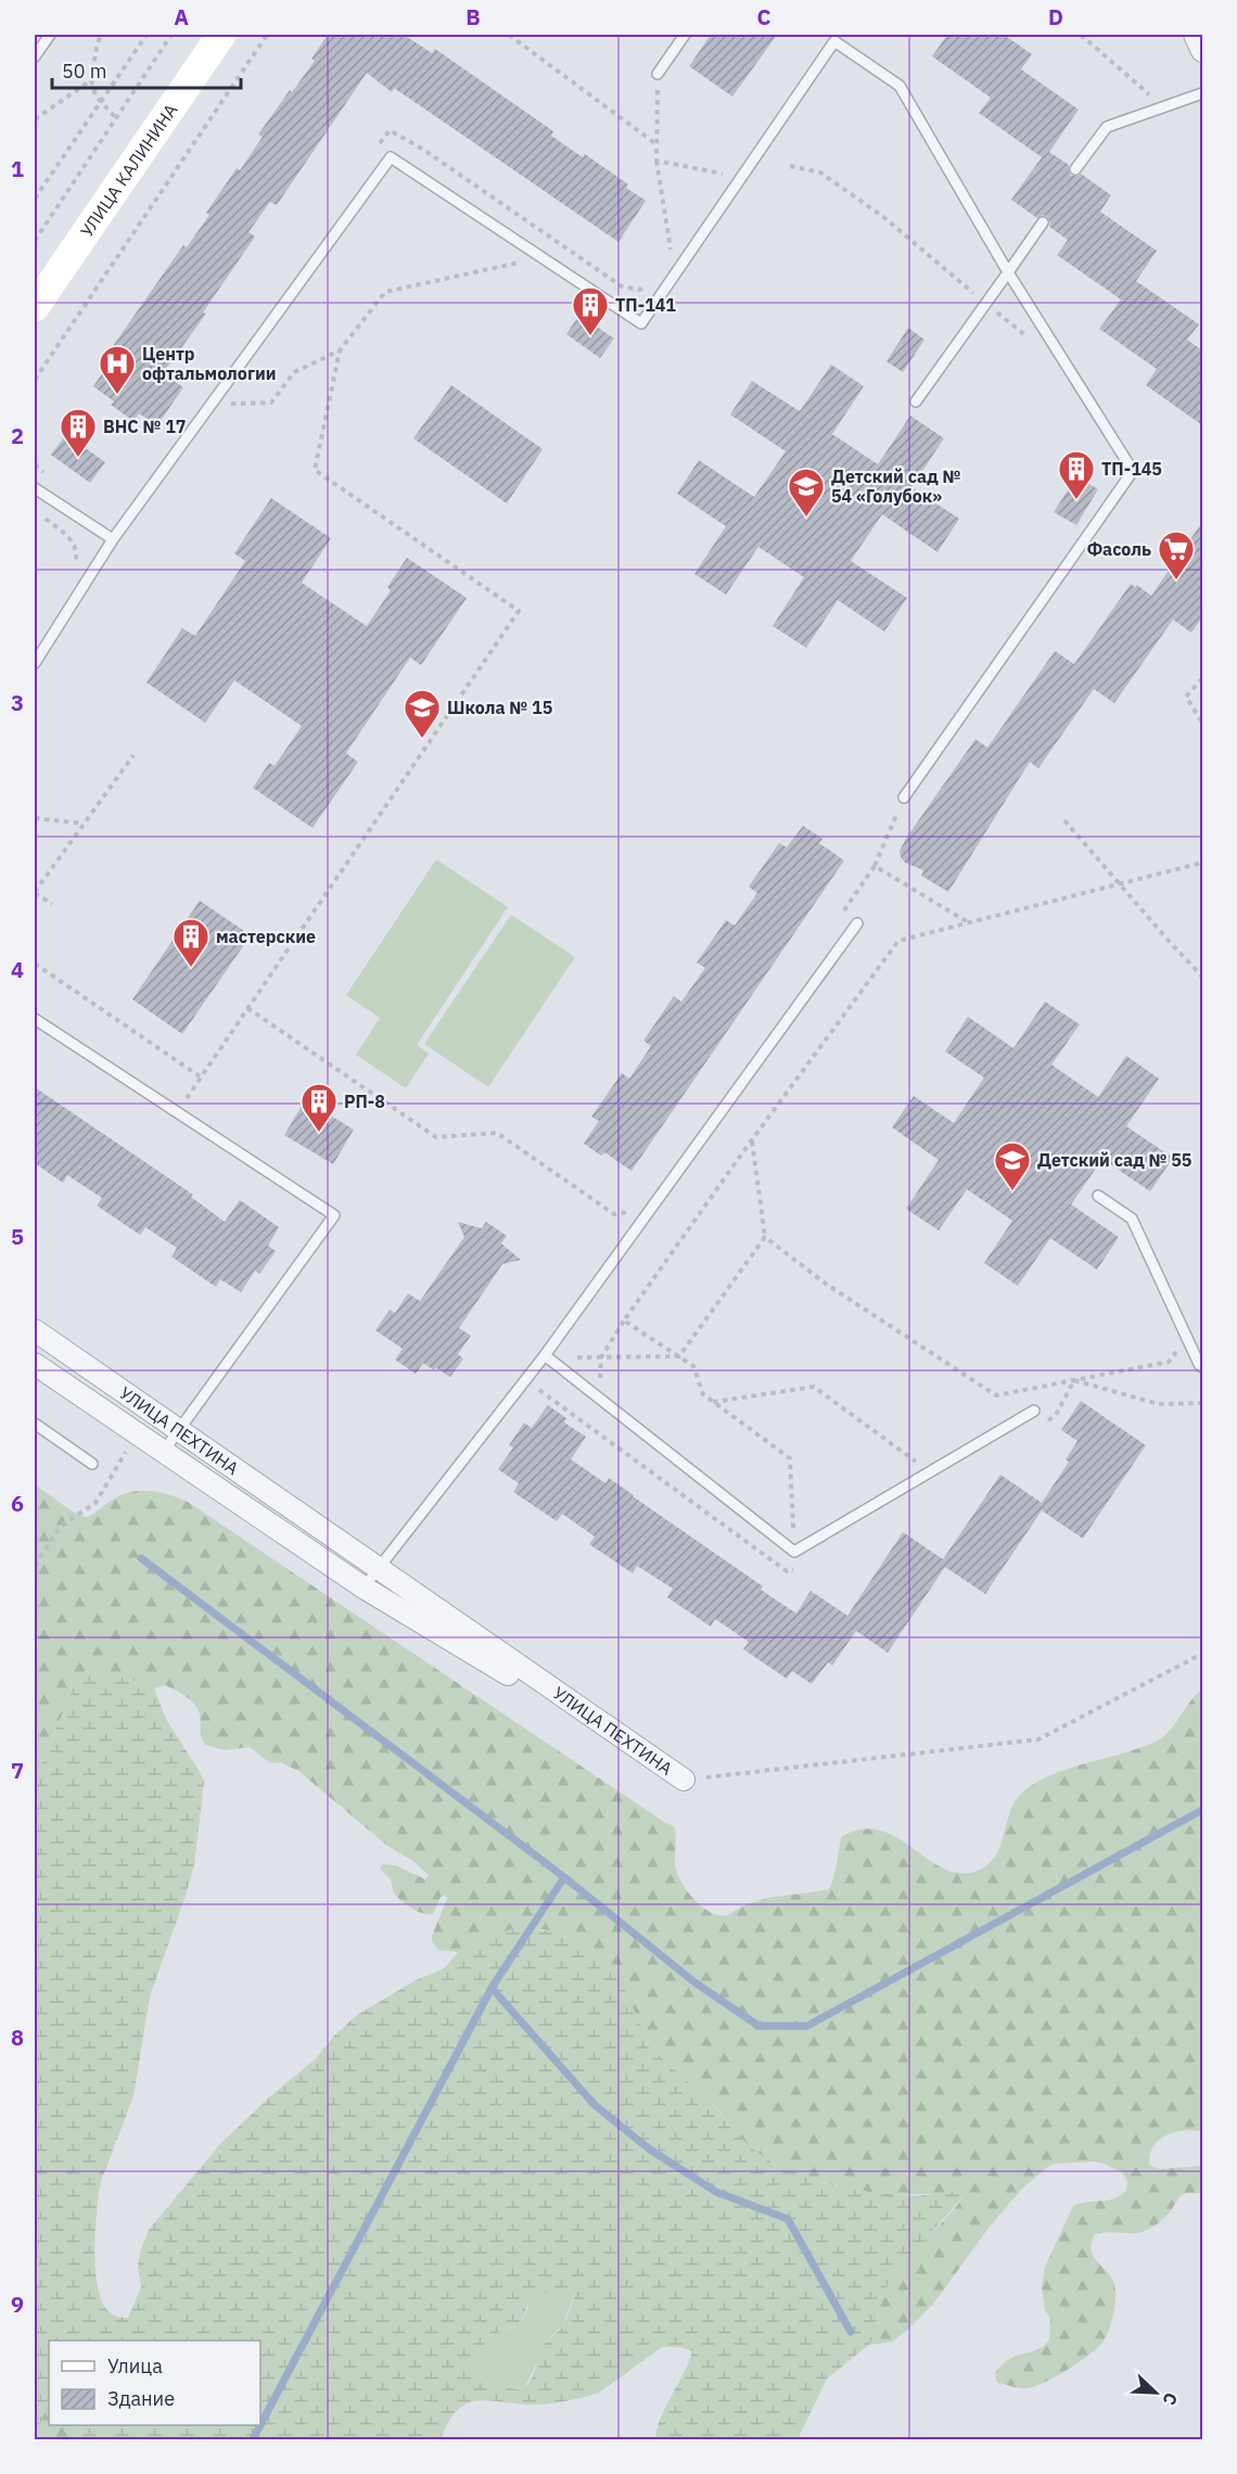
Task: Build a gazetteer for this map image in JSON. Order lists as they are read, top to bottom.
{
  "streets": {
    "street": ["УЛИЦА КАЛИНИНА", "УЛИЦА ПЕХТИНА"]
  },
  "places": {
    "building": [
      "ТП-141",
      "ВНС № 17",
      "ТП-145",
      "мастерские",
      "РП-8"
    ],
    "hospital": ["Центр офтальмологии"],
    "school or university": ["Детский сад № 54 «Голубок»", "Школа № 15", "Детский сад № 55"],
    "supermarket": ["Фасоль"]
  },
  "legend": ["Улица", "Здание"],
  "scale_bar": "50 m",
  "north": "bottom right",
  "grid": {
    "columns": [
      "A",
      "B",
      "C",
      "D"
    ],
    "rows": [
      "1",
      "2",
      "3",
      "4",
      "5",
      "6",
      "7",
      "8",
      "9"
    ]
  }
}
